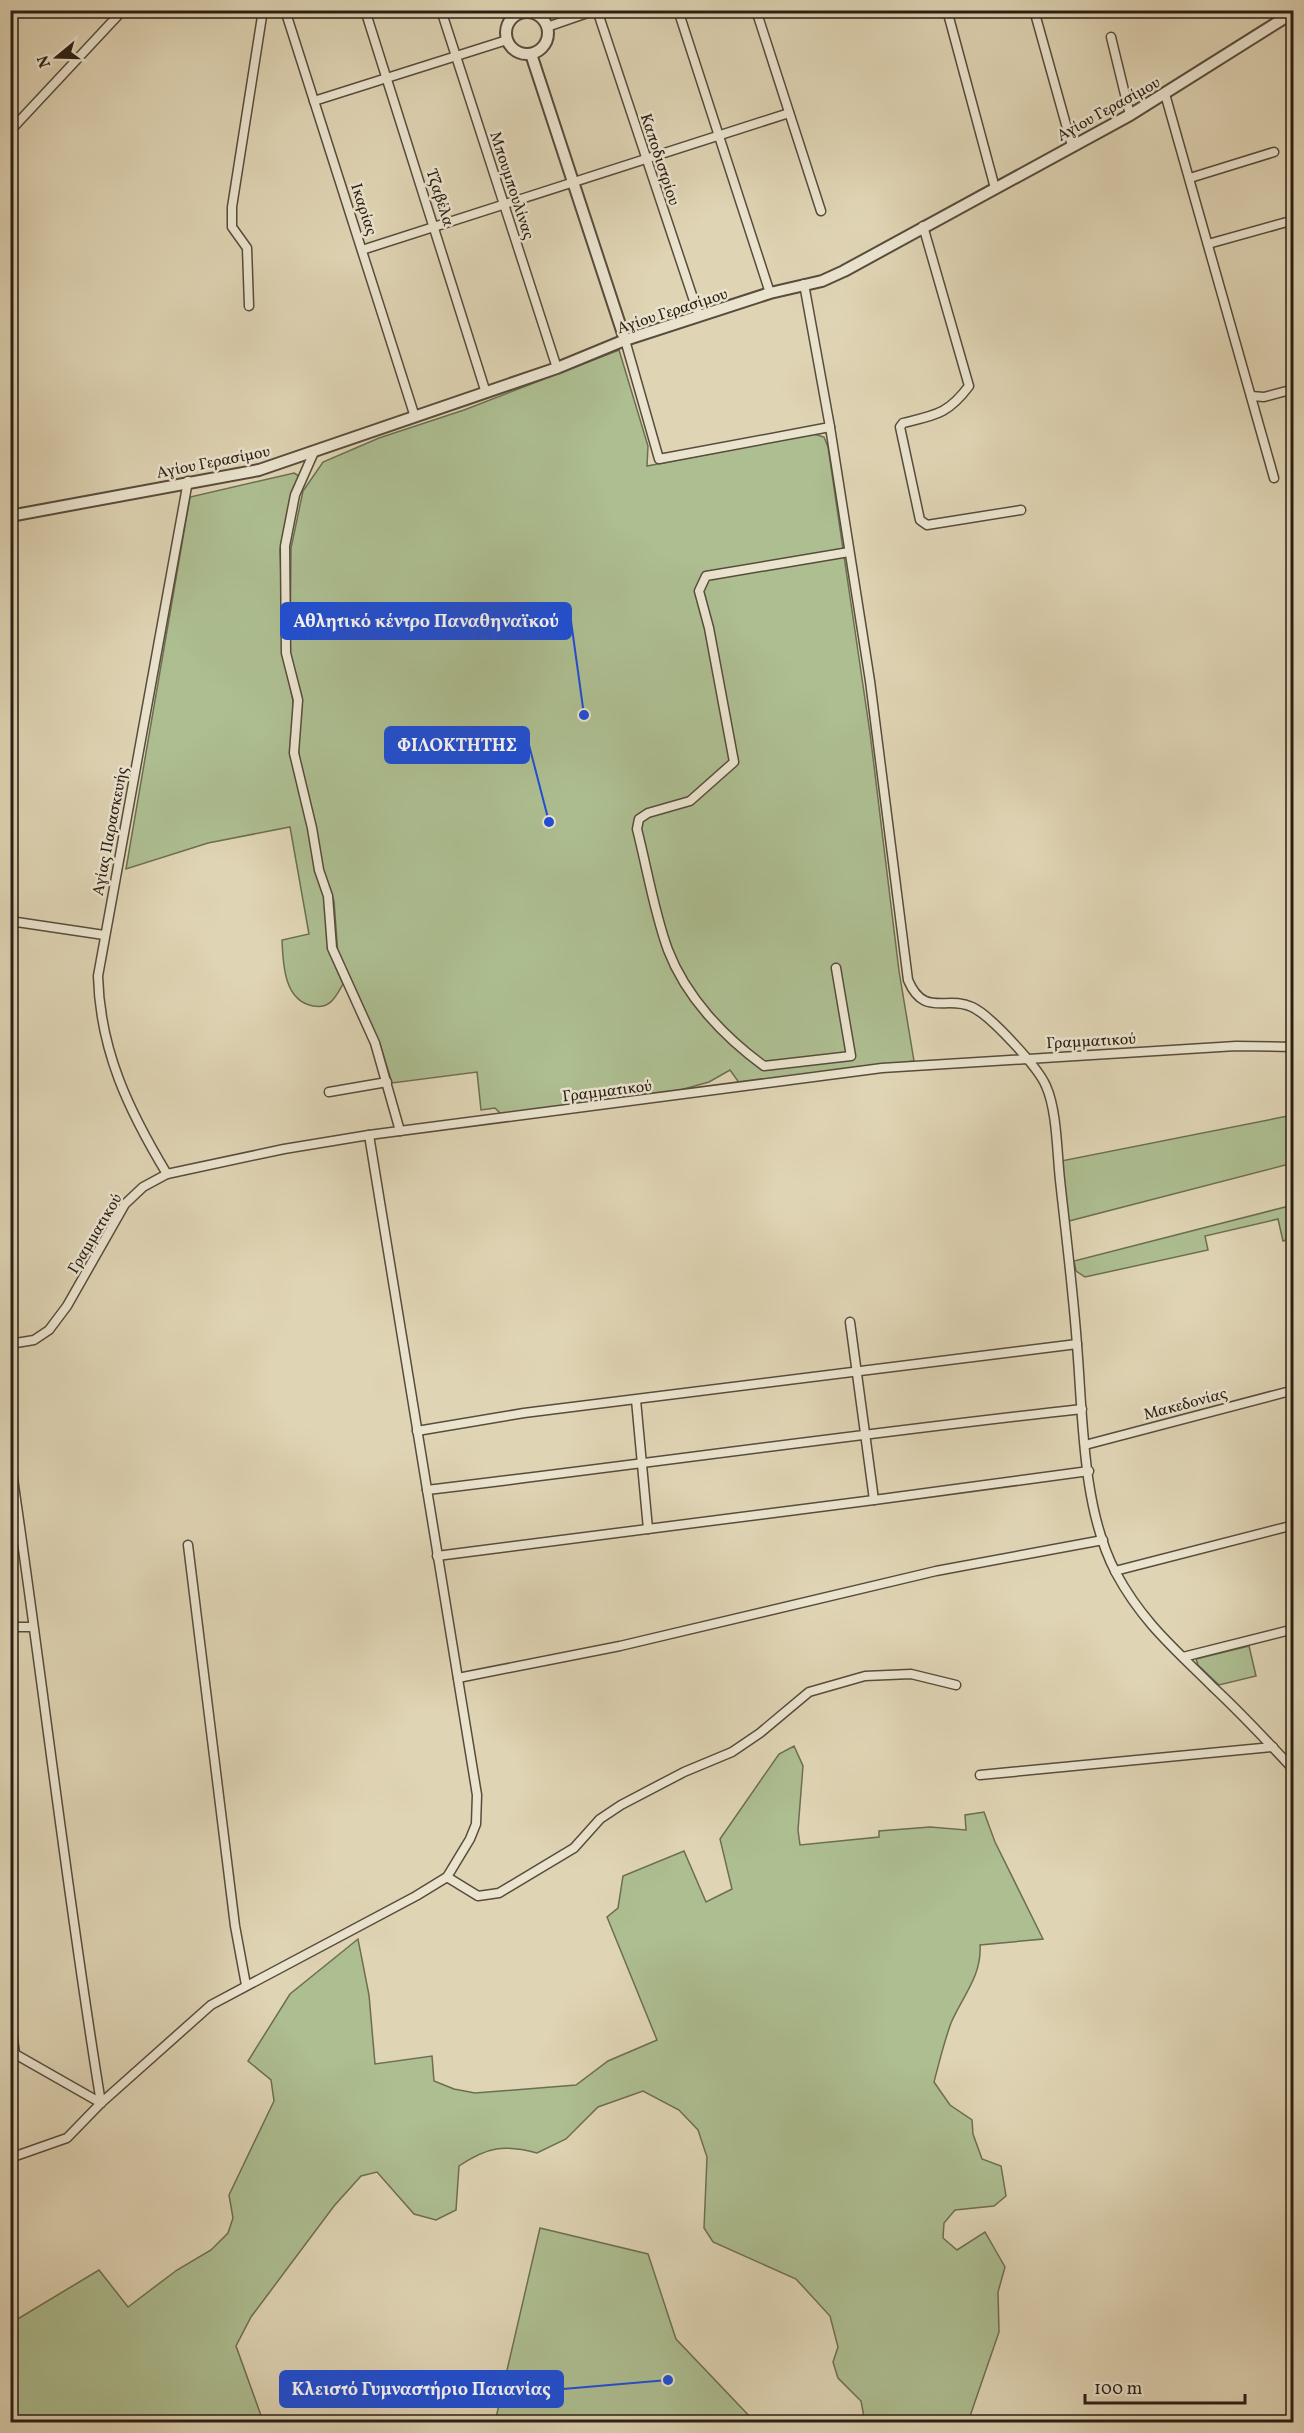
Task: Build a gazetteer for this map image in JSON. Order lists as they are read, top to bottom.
{
  "streets": {
    "street": [
      "Αγίου Γερασίμου",
      "Καποδιστρίου",
      "Μπουμπουλίνας",
      "Τζαβέλα",
      "Ικαρίας",
      "Αγίας Παρασκευής",
      "Γραμματικού",
      "Μακεδονίας"
    ]
  },
  "crossings": [
    ["Αγίου Γερασίμου", "Καποδιστρίου"],
    ["Αγίου Γερασίμου", "Μπουμπουλίνας"],
    ["Αγίου Γερασίμου", "Τζαβέλα"],
    ["Αγίου Γερασίμου", "Ικαρίας"],
    ["Αγίου Γερασίμου", "Αγίας Παρασκευής"],
    ["Αγίας Παρασκευής", "Γραμματικού"]
  ],
  "places": ["Αθλητικό κέντρο Παναθηναϊκού", "ΦΙΛΟΚΤΗΤΗΣ", "Κλειστό Γυμναστήριο Παιανίας"],
  "scale_bar": "100 m",
  "north": "left"
}
